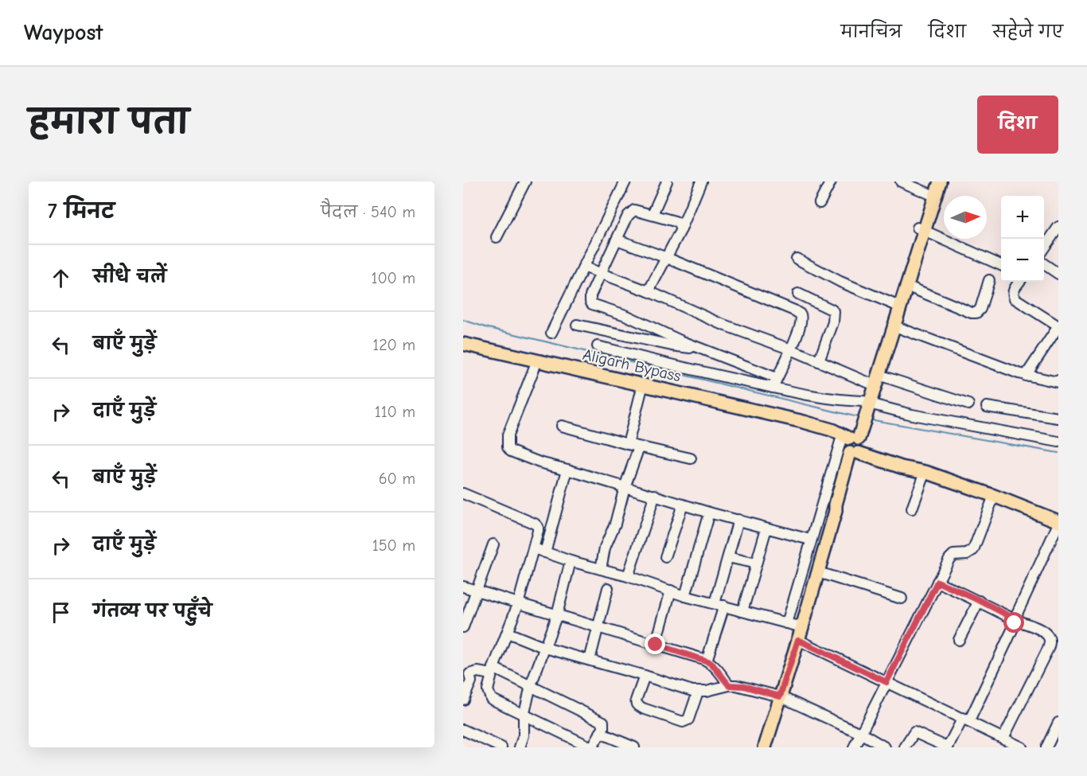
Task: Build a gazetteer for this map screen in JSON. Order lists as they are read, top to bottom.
{
  "streets": {
    "main road": ["Aligarh Bypass"]
  },
  "north": "right",
  "page": {
    "header": "Waypost",
    "nav": ["मानचित्र", "दिशा", "सहेजे गए"],
    "title": "हमारा पता",
    "buttons": "दिशा",
    "heading": ["7 मिनट", "पैदल · 540 m"],
    "map_buttons": ["+", "−"],
    "list": [
      ["सीधे चलें", "100 m"],
      ["बाएँ मुड़ें", "120 m"],
      ["दाएँ मुड़ें", "110 m"],
      ["बाएँ मुड़ें", "60 m"],
      ["दाएँ मुड़ें", "150 m"],
      "गंतव्य पर पहुँचे"
    ]
  }
}
